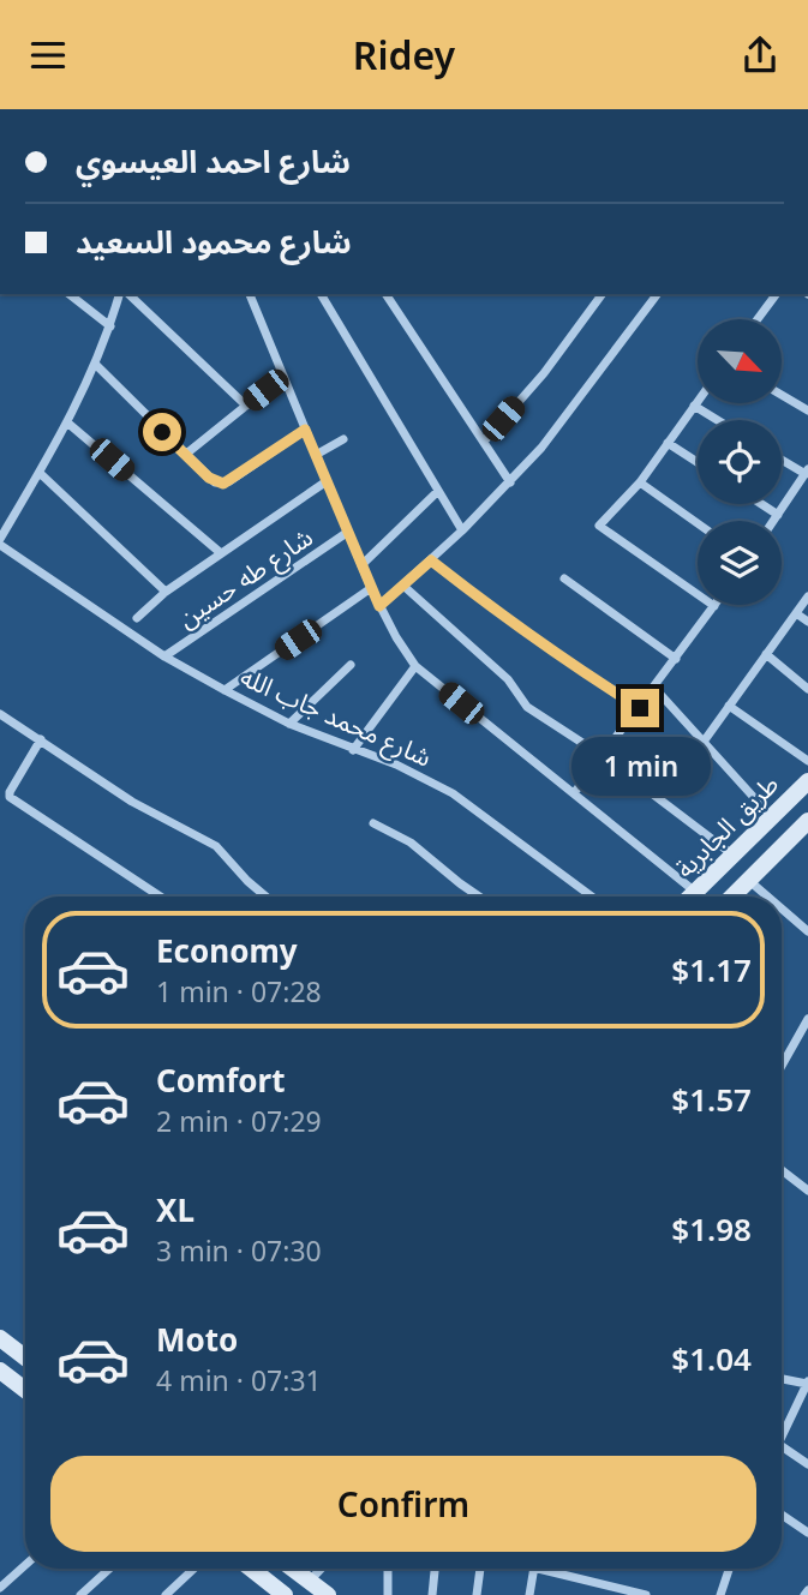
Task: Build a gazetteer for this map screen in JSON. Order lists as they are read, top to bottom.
{
  "streets": {
    "street": ["شارع طه حسين", "شارع محمد جاب الله", "طريق الجابرية"]
  },
  "crossings": [
    ["شارع طه حسين", "شارع محمد جاب الله"]
  ],
  "north": "bottom right",
  "page": {
    "header": "Ridey",
    "banner": ["شارع احمد العيسوي", "شارع محمود السعيد"],
    "bubble": "1 min",
    "list": [
      {
        "name": "Economy",
        "note": "1 min · 07:28",
        "value": "$1.17"
      },
      {
        "name": "Comfort",
        "note": "2 min · 07:29",
        "value": "$1.57"
      },
      {
        "name": "XL",
        "note": "3 min · 07:30",
        "value": "$1.98"
      },
      {
        "name": "Moto",
        "note": "4 min · 07:31",
        "value": "$1.04"
      }
    ],
    "buttons": "Confirm"
  }
}
